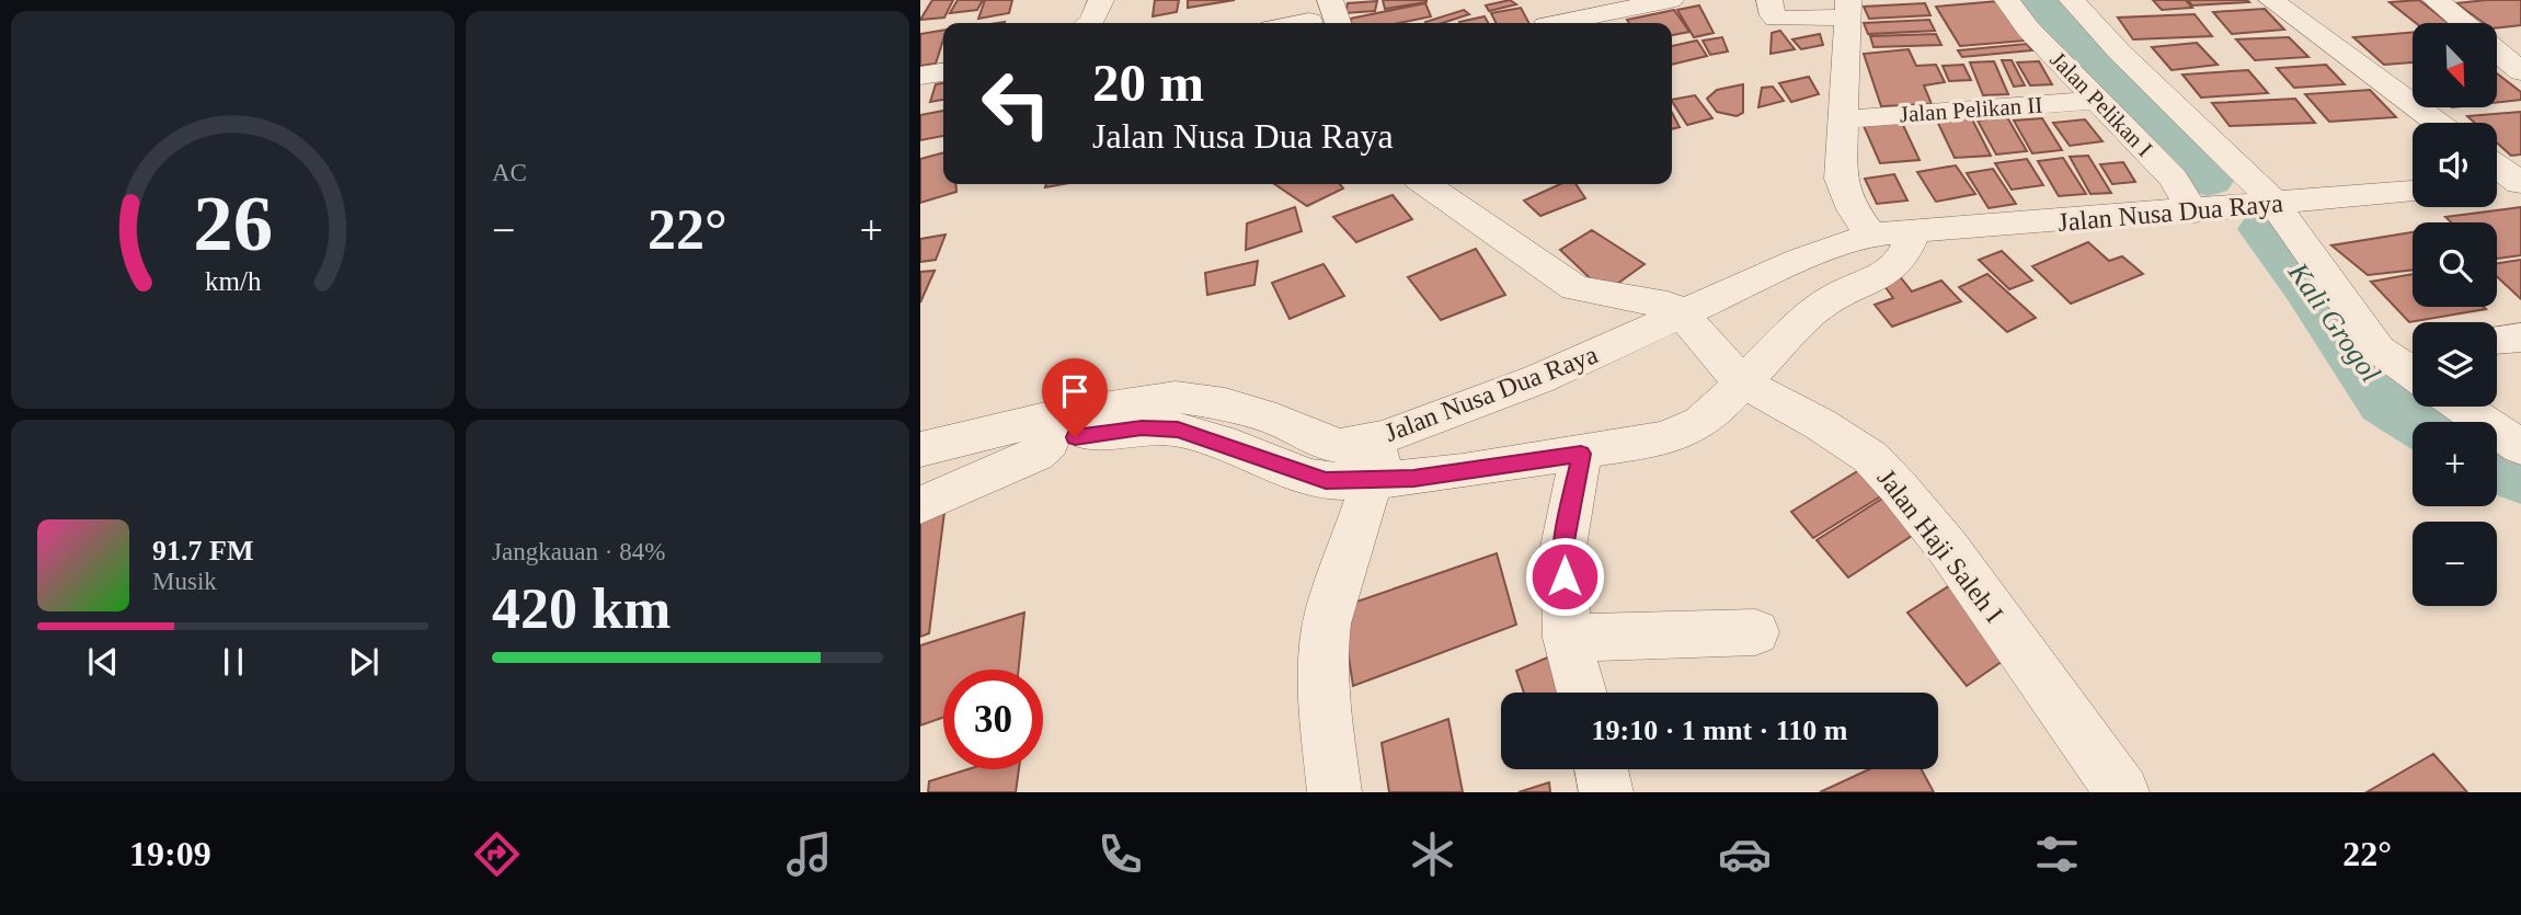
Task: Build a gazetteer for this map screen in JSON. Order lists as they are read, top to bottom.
{
  "streets": {
    "street": [
      "Jalan Pelikan I",
      "Jalan Pelikan II",
      "Jalan Nusa Dua Raya",
      "Jalan Haji Saleh I"
    ]
  },
  "crossings": [
    ["Jalan Pelikan I", "Jalan Pelikan II"],
    ["Jalan Pelikan I", "Jalan Nusa Dua Raya"],
    ["Jalan Nusa Dua Raya", "Jalan Haji Saleh I"]
  ],
  "water": ["Kali Grogol"],
  "north": "bottom right",
  "page": {
    "tile": [
      "AC",
      ["Jangkauan · 84%", "420 km"]
    ],
    "map_buttons": ["+", "−"],
    "turn": ["20 m", "Jalan Nusa Dua Raya"],
    "heat": ["−", "22°", "+"],
    "song": ["91.7 FM", "Musik"],
    "limit": "30",
    "trip": "19:10 · 1 mnt · 110 m",
    "tabs": ["19:09", "22°"],
    "gauge": ["26", "km/h"]
  }
}
